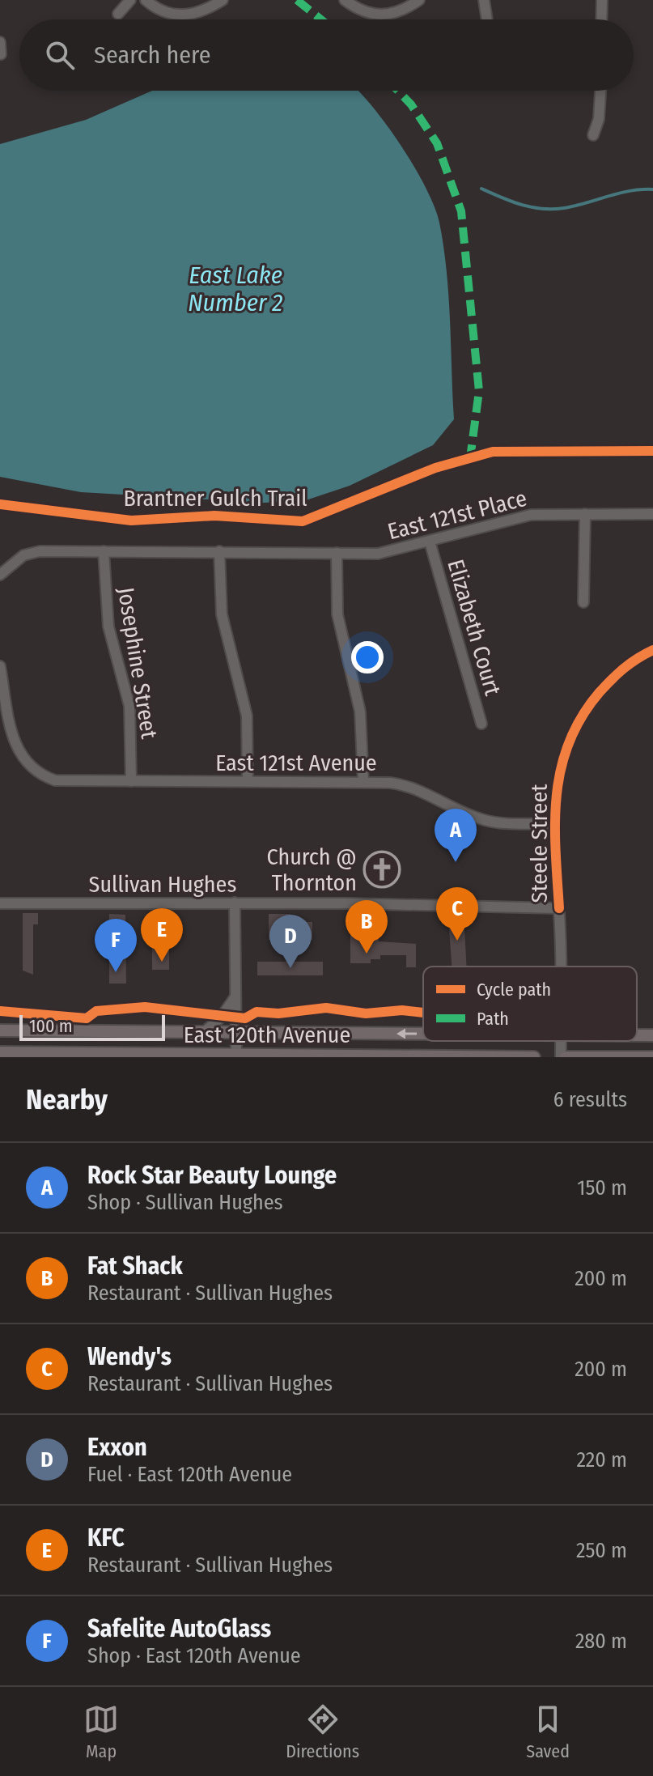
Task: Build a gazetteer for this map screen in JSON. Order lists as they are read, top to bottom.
{
  "streets": {
    "main road": ["East 120th Avenue"],
    "street": [
      "East 121st Place",
      "Elizabeth Court",
      "Josephine Street",
      "East 121st Avenue",
      "Steele Street",
      "Sullivan Hughes"
    ],
    "cycle path": ["Brantner Gulch Trail"]
  },
  "crossings": [
    ["East 121st Place", "Elizabeth Court"],
    ["East 121st Place", "Josephine Street"],
    ["Josephine Street", "East 121st Avenue"],
    ["East 121st Avenue", "Steele Street"],
    ["Steele Street", "Sullivan Hughes"]
  ],
  "water": ["East Lake Number 2"],
  "places": {
    "church": ["Church @ Thornton"]
  },
  "legend": ["Cycle path", "Path"],
  "scale_bar": "100 m",
  "page": {
    "search": "Search here",
    "pins": [
      "A",
      "C",
      "B",
      "E",
      "D",
      "F"
    ],
    "scale": "100 m",
    "heading": ["Nearby", "6 results"],
    "list": [
      {
        "mark": "A",
        "name": "Rock Star Beauty Lounge",
        "note": "Shop · Sullivan Hughes",
        "value": "150 m"
      },
      {
        "mark": "B",
        "name": "Fat Shack",
        "note": "Restaurant · Sullivan Hughes",
        "value": "200 m"
      },
      {
        "mark": "C",
        "name": "Wendy's",
        "note": "Restaurant · Sullivan Hughes",
        "value": "200 m"
      },
      {
        "mark": "D",
        "name": "Exxon",
        "note": "Fuel · East 120th Avenue",
        "value": "220 m"
      },
      {
        "mark": "E",
        "name": "KFC",
        "note": "Restaurant · Sullivan Hughes",
        "value": "250 m"
      },
      {
        "mark": "F",
        "name": "Safelite AutoGlass",
        "note": "Shop · East 120th Avenue",
        "value": "280 m"
      }
    ],
    "nav": ["Map", "Directions", "Saved"]
  }
}
